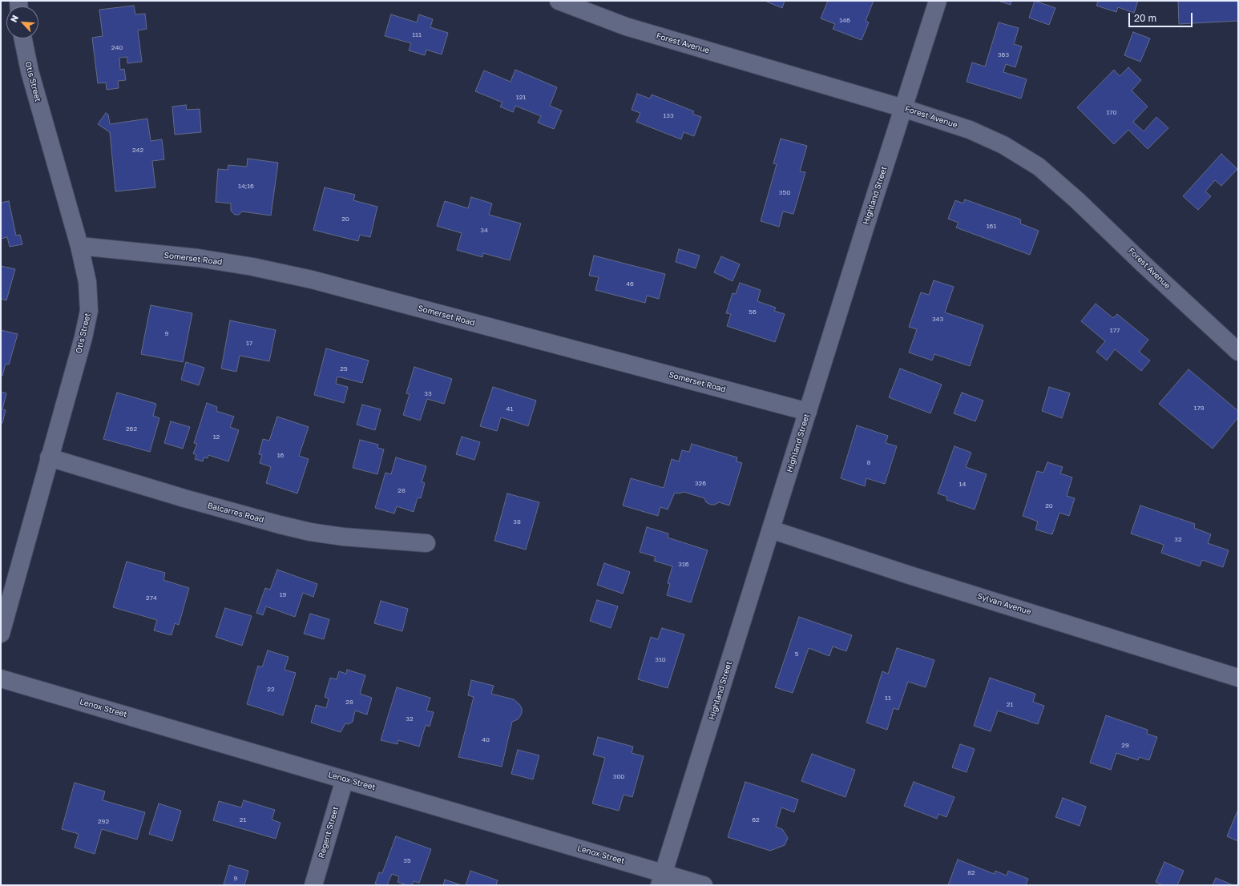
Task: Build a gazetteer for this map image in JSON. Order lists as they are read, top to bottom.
{
  "streets": {
    "street": [
      "Forest Avenue",
      "Otis Street",
      "Highland Street",
      "Somerset Road",
      "Balcarres Road",
      "Sylvan Avenue",
      "Lenox Street",
      "Regent Street"
    ]
  },
  "crossings": [
    ["Forest Avenue", "Highland Street"],
    ["Otis Street", "Somerset Road"],
    ["Otis Street", "Balcarres Road"],
    ["Highland Street", "Somerset Road"],
    ["Highland Street", "Sylvan Avenue"],
    ["Highland Street", "Lenox Street"],
    ["Lenox Street", "Regent Street"]
  ],
  "house_numbers": [
    "146",
    "111",
    "240",
    "363",
    "121",
    "170",
    "133",
    "242",
    "14;16",
    "350",
    "20",
    "161",
    "34",
    "46",
    "56",
    "343",
    "177",
    "9",
    "17",
    "25",
    "33",
    "179",
    "41",
    "262",
    "12",
    "16",
    "8",
    "326",
    "14",
    "28",
    "20",
    "38",
    "32",
    "316",
    "19",
    "274",
    "5",
    "310",
    "22",
    "11",
    "28",
    "21",
    "32",
    "40",
    "29",
    "300",
    "21",
    "62",
    "292",
    "35",
    "82",
    "9"
  ],
  "scale_bar": "20 m",
  "north": "top left"
}
